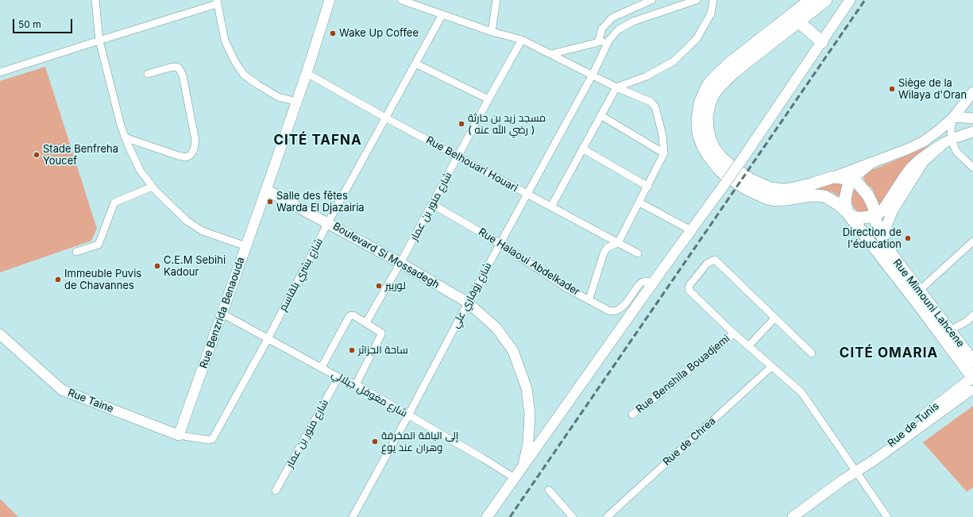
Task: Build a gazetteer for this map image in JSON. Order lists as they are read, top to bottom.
{
  "streets": {
    "main road": [
      "Boulevard Si Mossadegh",
      "Rue Mimouni Lahcene",
      "Rue Benzrida Benaouda",
      "Rue Taine",
      "Rue de Tunis"
    ],
    "street": [
      "Rue Belhouari Houari",
      "شارع منور بن عمار",
      "Rue Halaoui Abdelkader",
      "شارع بشري بلقاسم",
      "شارع زوقاري علي",
      "Rue Benshila Bouadjemi",
      "شارع مغوفل جيلالي",
      "Rue de Chrea"
    ]
  },
  "crossings": [
    ["Rue Belhouari Houari", "شارع منور بن عمار"],
    ["Rue Belhouari Houari", "شارع بشري بلقاسم"],
    ["Rue Belhouari Houari", "شارع زوقاري علي"],
    ["شارع منور بن عمار", "Boulevard Si Mossadegh"],
    ["شارع منور بن عمار", "Rue Halaoui Abdelkader"],
    ["شارع منور بن عمار", "شارع مغوفل جيلالي"],
    ["Boulevard Si Mossadegh", "شارع بشري بلقاسم"],
    ["Boulevard Si Mossadegh", "شارع زوقاري علي"],
    ["Boulevard Si Mossadegh", "Rue Benzrida Benaouda"],
    ["Rue Halaoui Abdelkader", "شارع زوقاري علي"],
    ["شارع بشري بلقاسم", "Rue Benzrida Benaouda"],
    ["شارع بشري بلقاسم", "شارع مغوفل جيلالي"],
    ["شارع بشري بلقاسم", "Rue Taine"],
    ["شارع زوقاري علي", "شارع مغوفل جيلالي"],
    ["Rue Mimouni Lahcene", "Rue de Tunis"],
    ["Rue Benzrida Benaouda", "شارع مغوفل جيلالي"],
    ["Rue Benzrida Benaouda", "Rue Taine"]
  ],
  "districts": ["CITÉ TAFNA", "CITÉ OMARIA"],
  "places": [
    "Wake Up Coffee",
    "Siège de la Wilaya d'Oran",
    "مسجد زيد بن حارثة ( رضي الله عنه )",
    "Stade Benfreha Youcef",
    "Salle des fêtes Warda El Djazairia",
    "Direction de l'éducation",
    "C.E.M Sebihi Kadour",
    "Immeuble Puvis de Chavannes",
    "لوربير",
    "ساحة الجزائر",
    "إلى الباقة المخرفة وهران عند يوغ"
  ],
  "scale_bar": "50 m"
}
